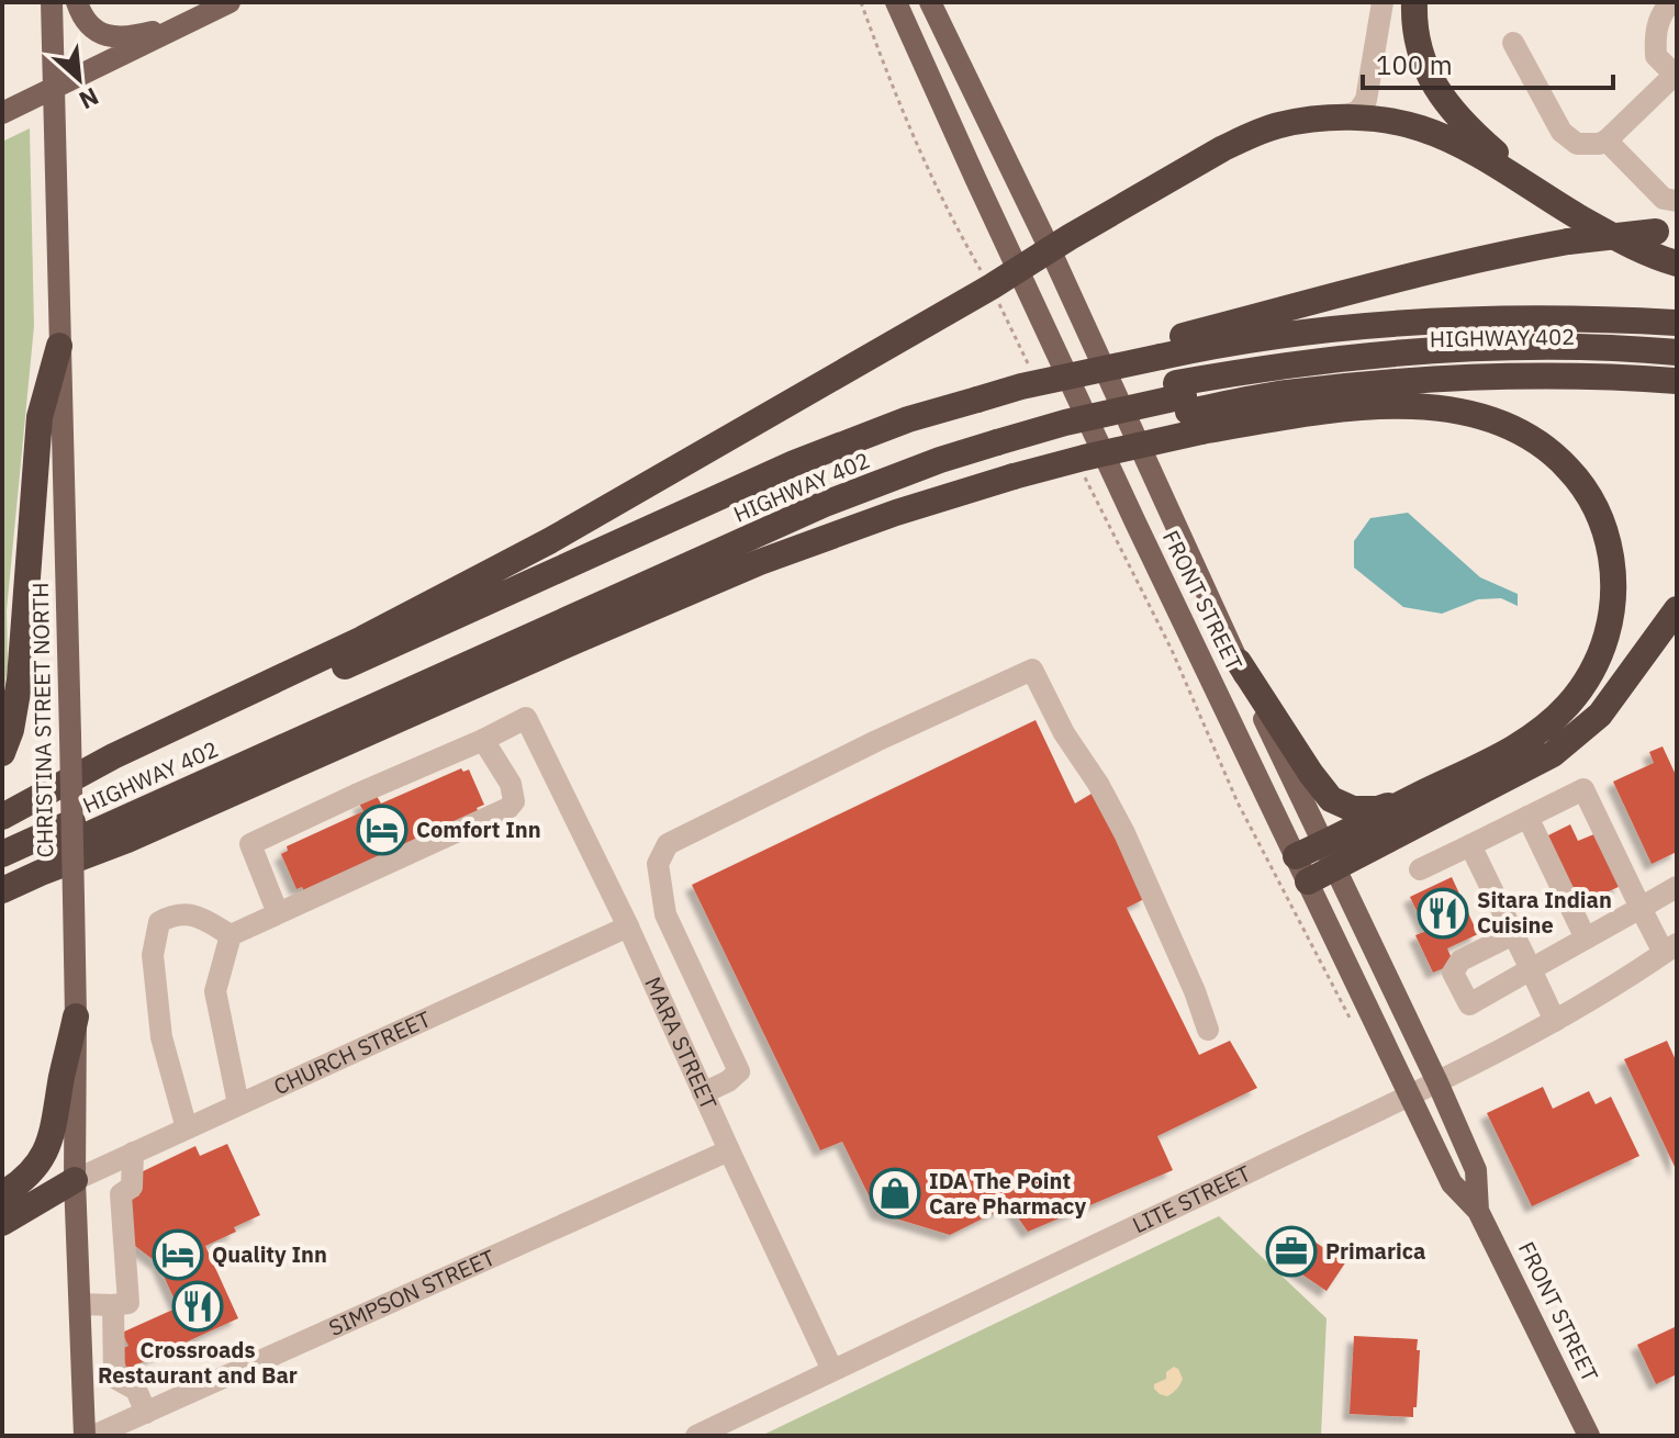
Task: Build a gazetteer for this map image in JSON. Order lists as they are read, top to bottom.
{
  "streets": {
    "highway": ["HIGHWAY 402"],
    "main road": ["FRONT STREET", "CHRISTINA STREET NORTH"],
    "street": [
      "MARA STREET",
      "CHURCH STREET",
      "LITE STREET",
      "SIMPSON STREET"
    ]
  },
  "crossings": [
    ["FRONT STREET", "LITE STREET"],
    ["CHRISTINA STREET NORTH", "CHURCH STREET"],
    ["MARA STREET", "CHURCH STREET"],
    ["MARA STREET", "LITE STREET"],
    ["MARA STREET", "SIMPSON STREET"]
  ],
  "places": {
    "hotel": ["Comfort Inn", "Quality Inn"],
    "restaurant": ["Sitara Indian Cuisine", "Crossroads Restaurant and Bar"],
    "shop": ["IDA The Point Care Pharmacy"],
    "office": ["Primarica"]
  },
  "scale_bar": "100 m",
  "north": "bottom right"
}
